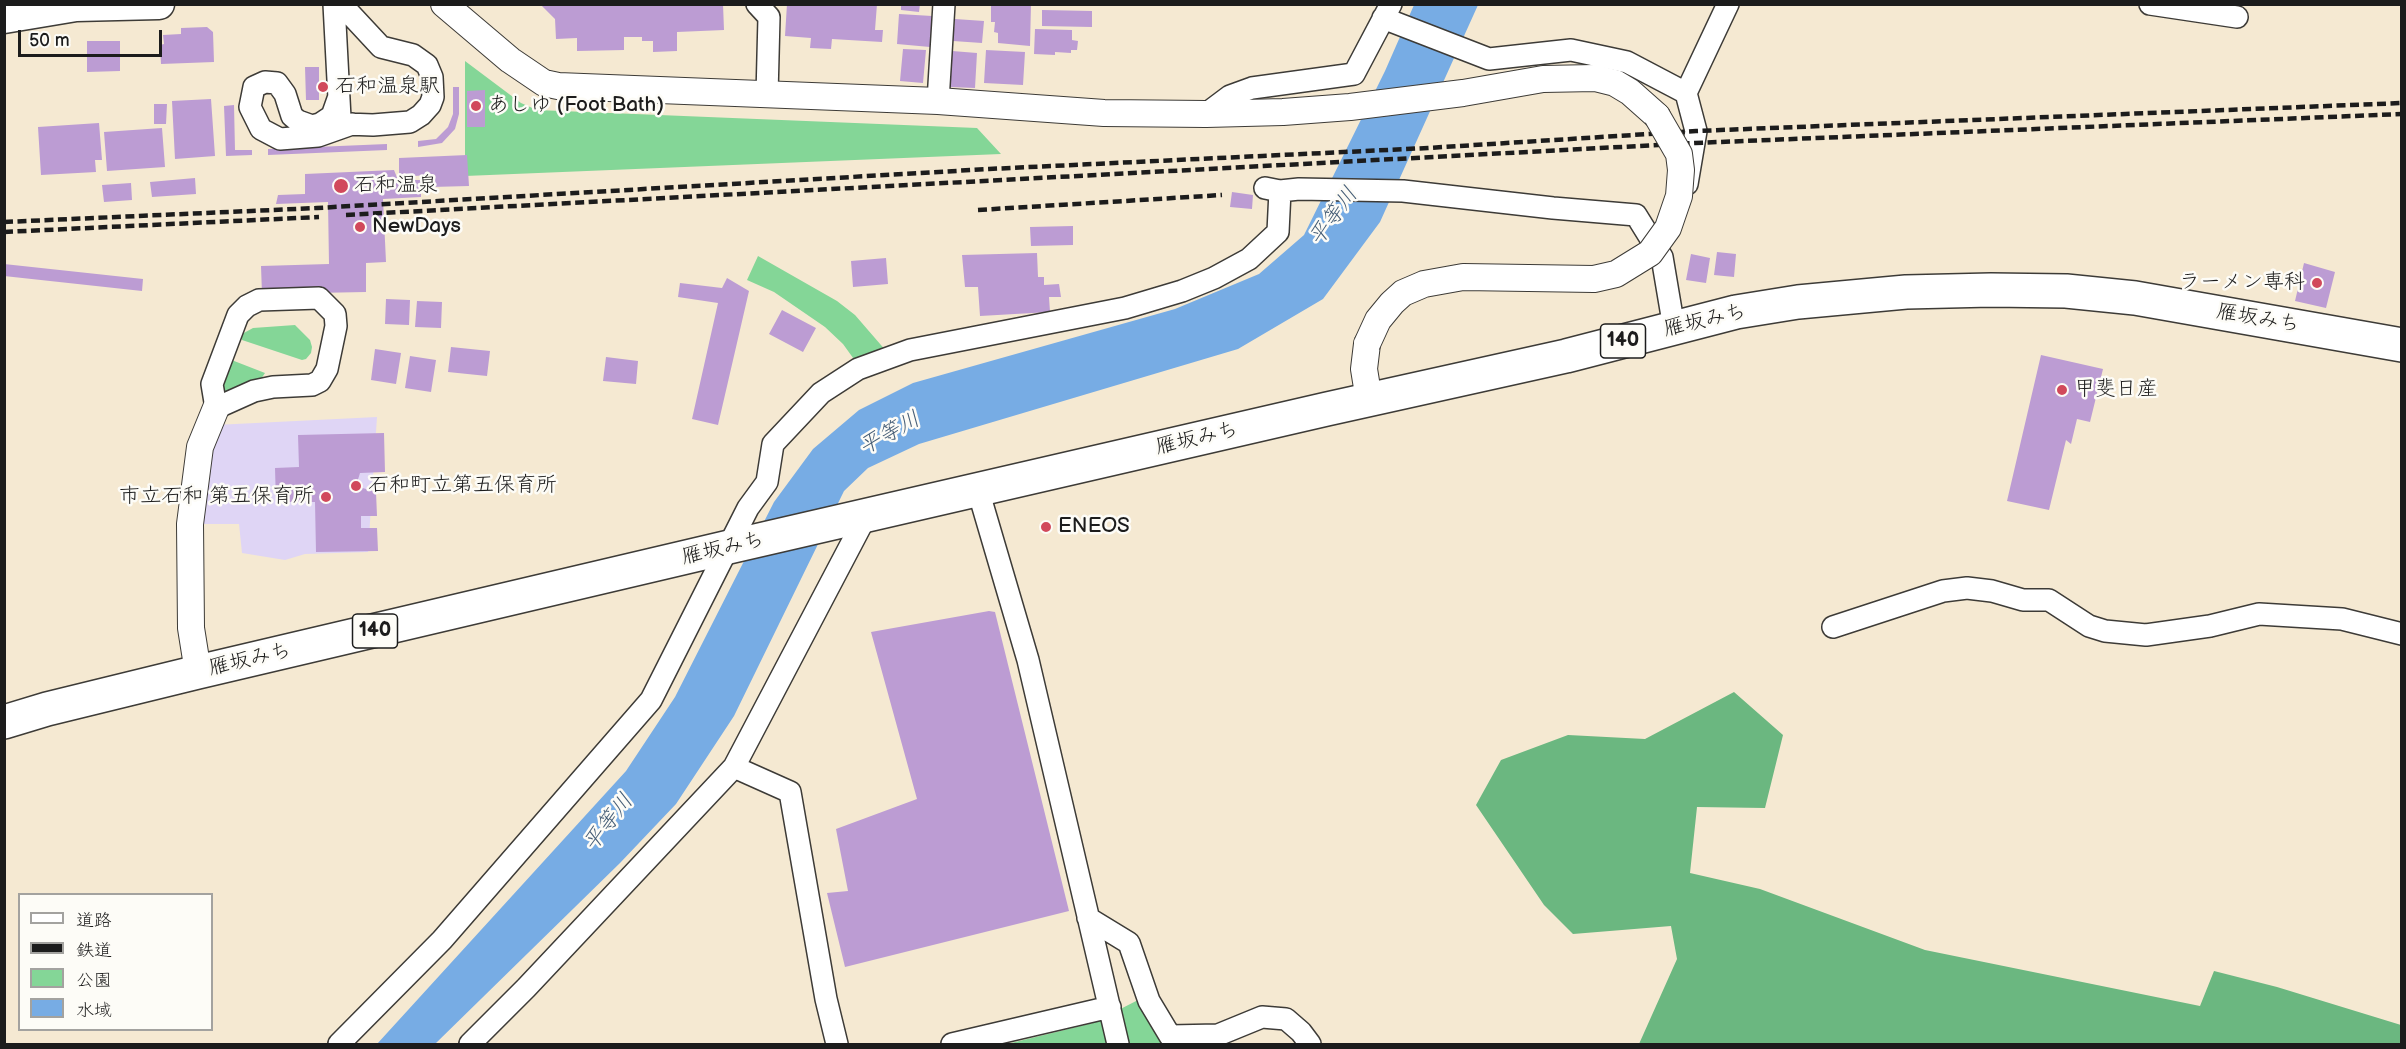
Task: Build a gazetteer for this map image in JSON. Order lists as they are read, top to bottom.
{
  "streets": {
    "highway": ["雁坂みち", "140"]
  },
  "water": ["平等川"],
  "places": [
    "石和温泉駅",
    "あしゆ (Foot Bath)",
    "石和温泉",
    "NewDays",
    "ラーメン専科",
    "甲斐日産",
    "石和町立第五保育所",
    "市立石和 第五保育所",
    "ENEOS"
  ],
  "legend": [
    "道路",
    "鉄道",
    "公園",
    "水域"
  ],
  "scale_bar": "50 m"
}
